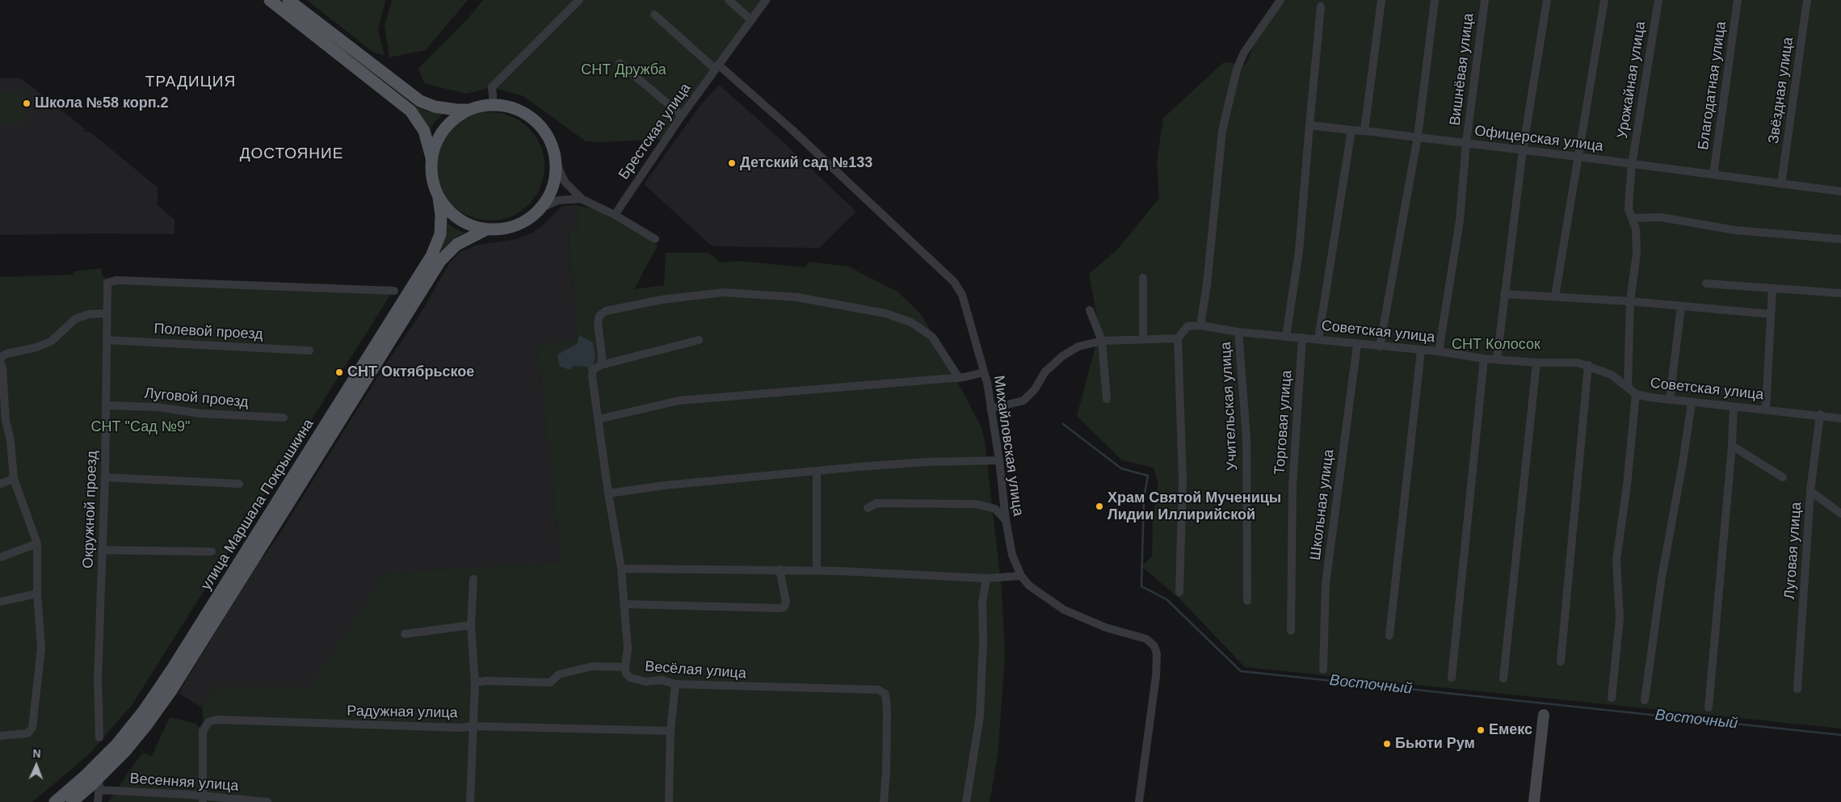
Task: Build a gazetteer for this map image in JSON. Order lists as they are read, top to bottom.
{
  "streets": {
    "main road": ["улица Маршала Покрышкина"],
    "street": [
      "Вишнёвая улица",
      "Урожайная улица",
      "Благодатная улица",
      "Звёздная улица",
      "Брестская улица",
      "Офицерская улица",
      "Полевой проезд",
      "Советская улица",
      "Луговой проезд",
      "Учительская улица",
      "Торговая улица",
      "Михайловская улица",
      "Школьная улица",
      "Окружной проезд",
      "Луговая улица",
      "Весёлая улица",
      "Радужная улица",
      "Весенняя улица"
    ]
  },
  "crossings": [
    ["Вишнёвая улица", "Офицерская улица"],
    ["Вишнёвая улица", "Советская улица"],
    ["Урожайная улица", "Офицерская улица"],
    ["Урожайная улица", "Советская улица"],
    ["Благодатная улица", "Офицерская улица"],
    ["Звёздная улица", "Офицерская улица"],
    ["Брестская улица", "Михайловская улица"],
    ["Полевой проезд", "Окружной проезд"],
    ["Советская улица", "Учительская улица"],
    ["Советская улица", "Торговая улица"],
    ["Советская улица", "Школьная улица"],
    ["Советская улица", "Луговая улица"],
    ["Луговой проезд", "Окружной проезд"],
    ["Радужная улица", "Весенняя улица"]
  ],
  "districts": ["ТРАДИЦИЯ", "ДОСТОЯНИЕ"],
  "water": ["Восточный"],
  "parks": ["СНТ Дружба", "СНТ Колосок", "СНТ \"Сад №9\""],
  "places": [
    "Школа №58 корп.2",
    "Детский сад №133",
    "СНТ Октябрьское",
    "Храм Святой Мученицы Лидии Иллирийской",
    "Емекс",
    "Бьюти Рум"
  ],
  "north": "top"
}
